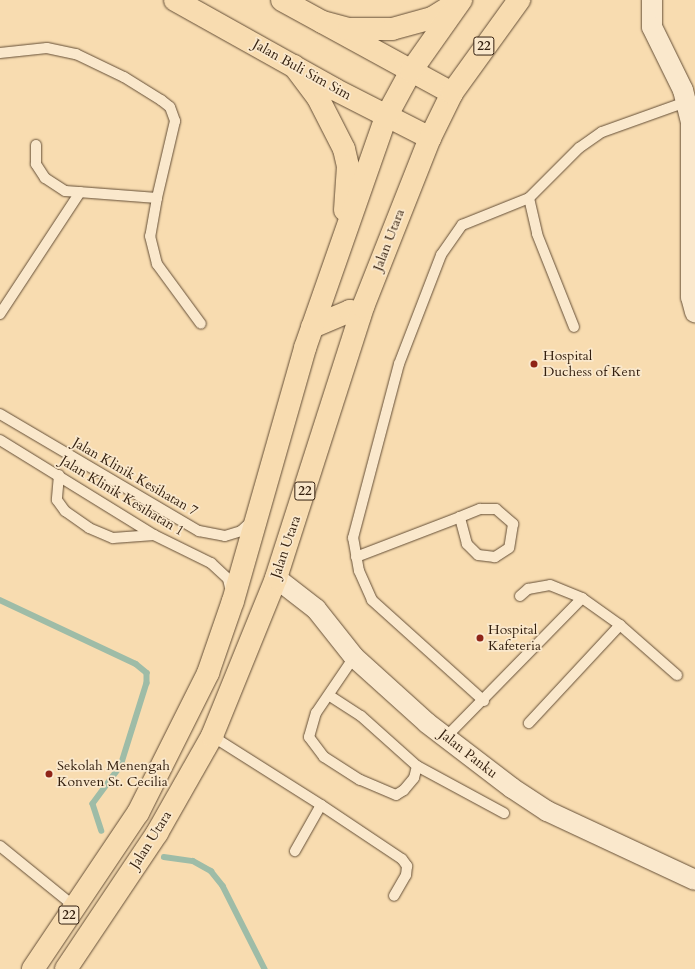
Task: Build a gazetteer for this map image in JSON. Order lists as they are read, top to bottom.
{
  "streets": {
    "main road": ["22", "Jalan Buli Sim Sim", "Jalan Utara"],
    "street": ["Jalan Panku"],
    "lane": ["Jalan Klinik Kesihatan 7", "Jalan Klinik Kesihatan 1"]
  },
  "crossings": [
    ["Jalan Buli Sim Sim", "Jalan Utara"],
    ["Jalan Utara", "Jalan Klinik Kesihatan 7"],
    ["Jalan Utara", "Jalan Klinik Kesihatan 1"],
    ["Jalan Utara", "Jalan Panku"]
  ],
  "places": ["Hospital Duchess of Kent", "Hospital Kafeteria", "Sekolah Menengah Konven St. Cecilia"]
}
